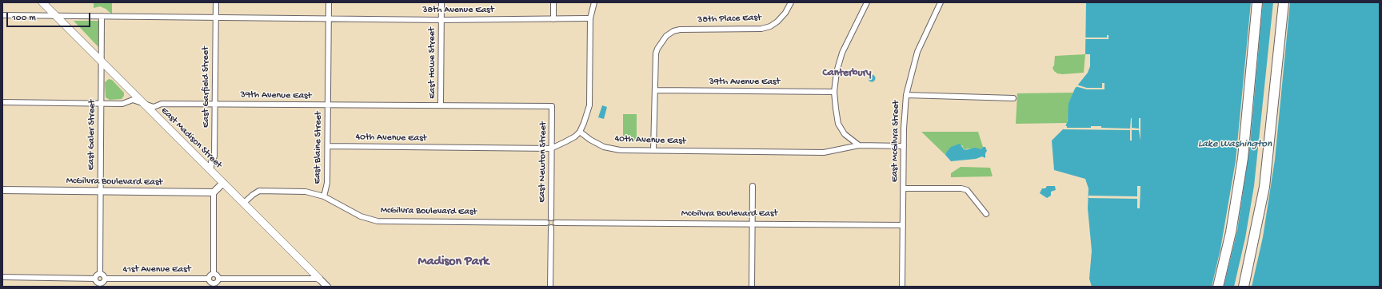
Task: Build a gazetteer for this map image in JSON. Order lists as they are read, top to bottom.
{
  "streets": {
    "main road": ["East Madison Street"],
    "street": [
      "38th Avenue East",
      "38th Place East",
      "East Howe Street",
      "39th Avenue East",
      "East Garfield Street",
      "East Galer Street",
      "40th Avenue East",
      "East McGilvra Street",
      "East Blaine Street",
      "East Newton Street",
      "McGilvra Boulevard East",
      "41st Avenue East"
    ]
  },
  "crossings": [
    ["38th Avenue East", "East Howe Street"],
    ["38th Avenue East", "East Garfield Street"],
    ["38th Avenue East", "East Galer Street"],
    ["38th Avenue East", "East Madison Street"],
    ["38th Avenue East", "East Blaine Street"],
    ["38th Place East", "39th Avenue East"],
    ["East Howe Street", "39th Avenue East"],
    ["39th Avenue East", "East Garfield Street"],
    ["39th Avenue East", "East Galer Street"],
    ["39th Avenue East", "East Madison Street"],
    ["39th Avenue East", "East Blaine Street"],
    ["39th Avenue East", "East Newton Street"],
    ["East Garfield Street", "East Madison Street"],
    ["East Galer Street", "East Madison Street"],
    ["East Galer Street", "McGilvra Boulevard East"],
    ["East Galer Street", "41st Avenue East"],
    ["East Madison Street", "McGilvra Boulevard East"],
    ["40th Avenue East", "East McGilvra Street"],
    ["40th Avenue East", "East Blaine Street"],
    ["40th Avenue East", "East Newton Street"],
    ["East McGilvra Street", "McGilvra Boulevard East"],
    ["East Blaine Street", "McGilvra Boulevard East"],
    ["East Newton Street", "McGilvra Boulevard East"]
  ],
  "districts": ["Canterbury", "Madison Park"],
  "water": ["Lake Washington"],
  "scale_bar": "100 m"
}
